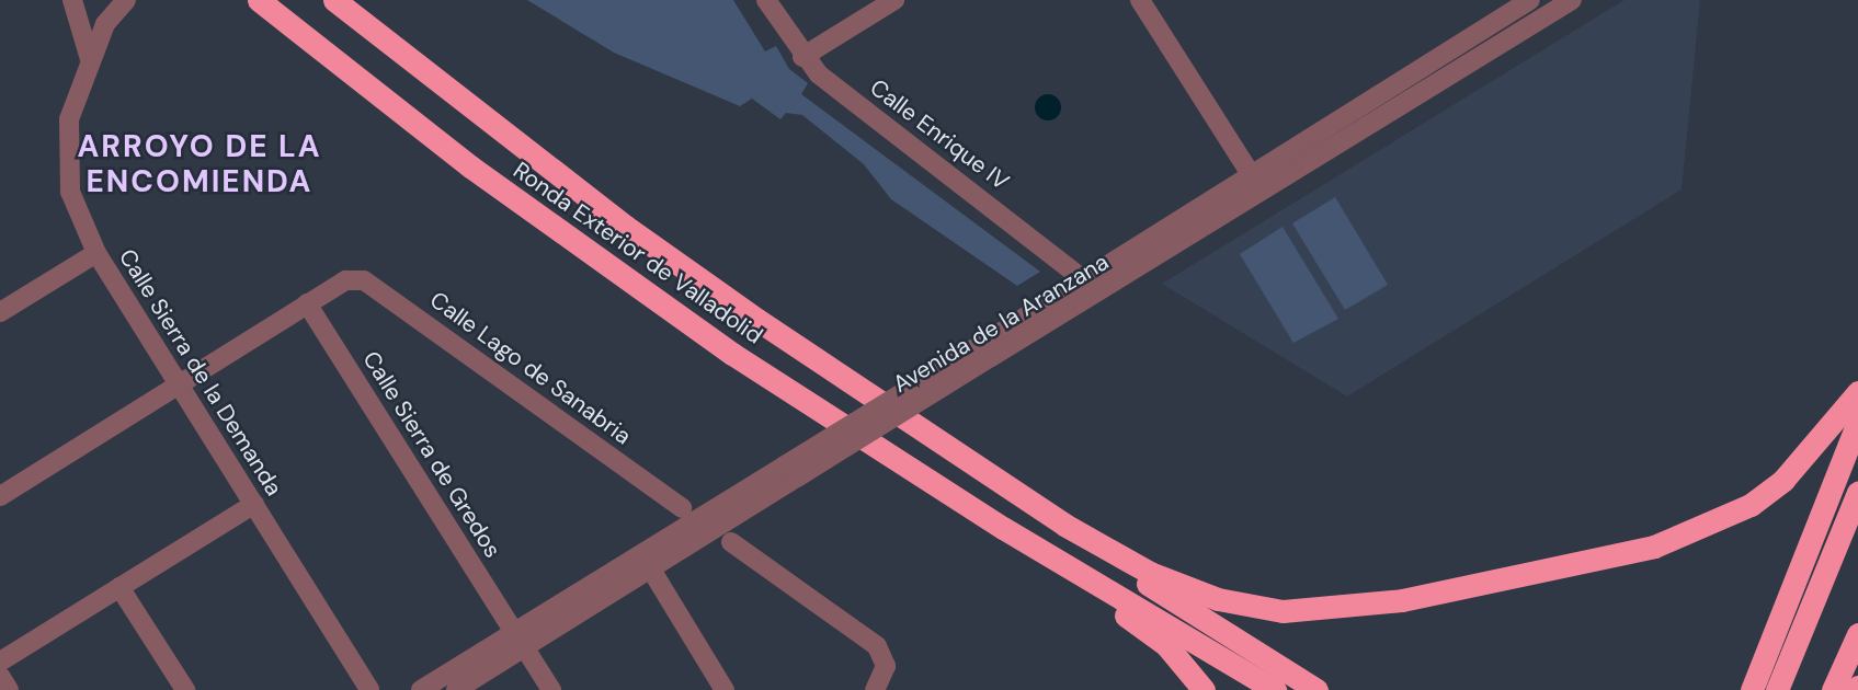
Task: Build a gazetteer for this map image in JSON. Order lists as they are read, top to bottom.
{
  "streets": {
    "highway": ["Ronda Exterior de Valladolid"],
    "street": [
      "Calle Enrique IV",
      "Avenida de la Aranzana",
      "Calle Lago de Sanabria",
      "Calle Sierra de la Demanda",
      "Calle Sierra de Gredos"
    ]
  },
  "crossings": [
    ["Calle Enrique IV", "Avenida de la Aranzana"],
    ["Avenida de la Aranzana", "Calle Sierra de Gredos"],
    ["Calle Lago de Sanabria", "Calle Sierra de Gredos"]
  ],
  "districts": ["ARROYO DE LA ENCOMIENDA"]
}
